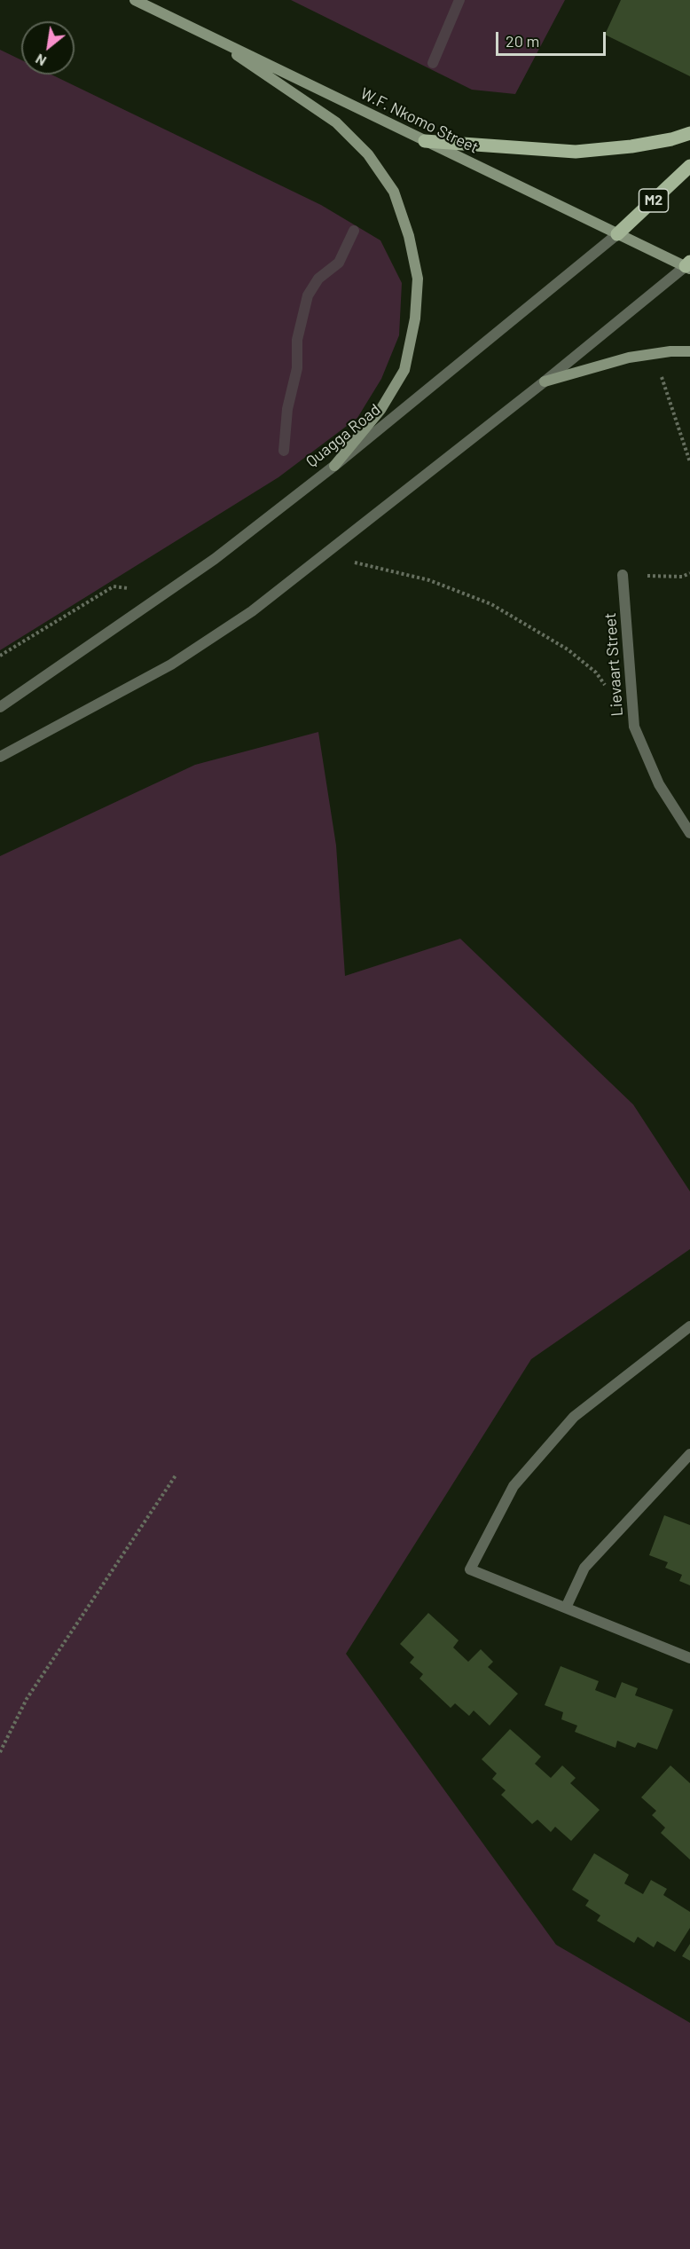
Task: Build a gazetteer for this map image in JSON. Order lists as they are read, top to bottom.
{
  "streets": {
    "main road": ["W.F. Nkomo Street", "M2", "Quagga Road"],
    "street": ["Lievaart Street"]
  },
  "crossings": [
    ["W.F. Nkomo Street", "Quagga Road"]
  ],
  "scale_bar": "20 m",
  "north": "bottom left"
}
